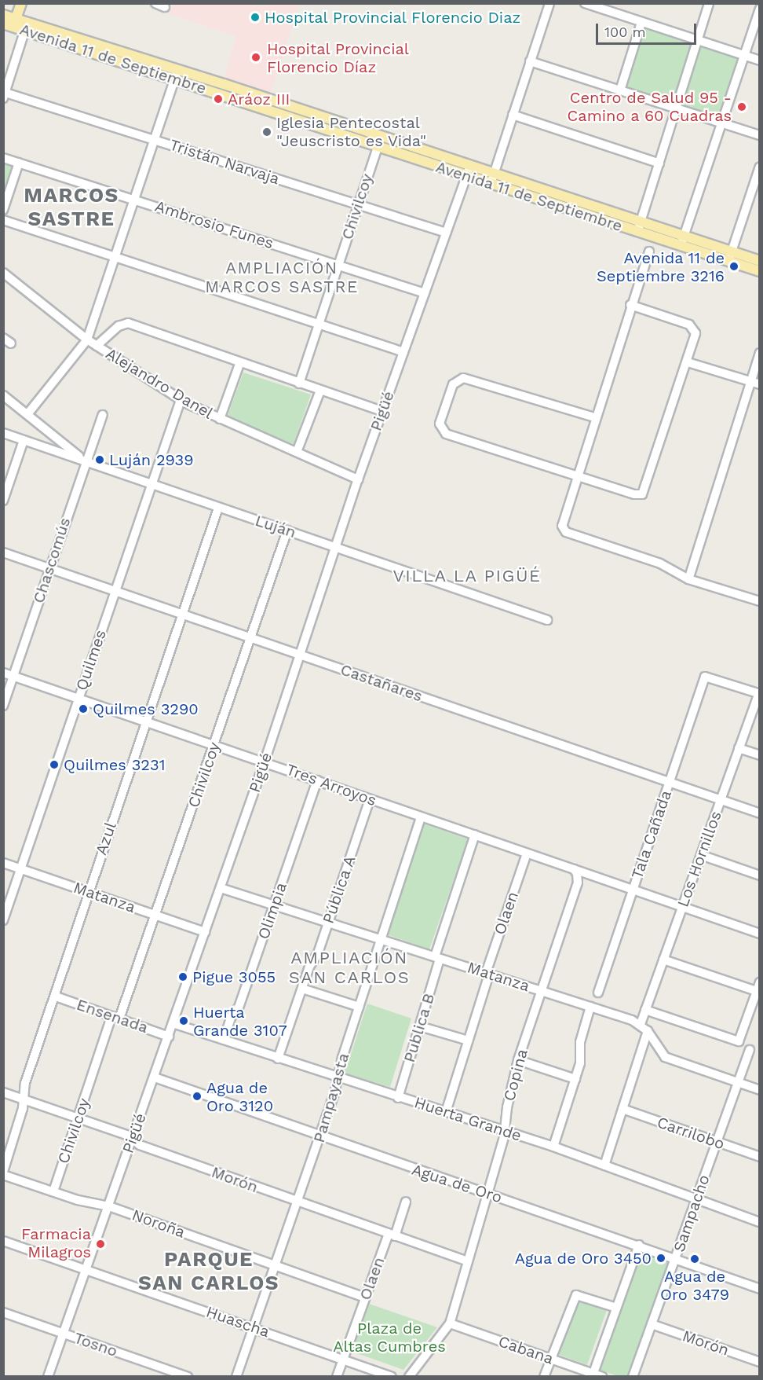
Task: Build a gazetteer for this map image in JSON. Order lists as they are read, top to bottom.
{
  "streets": {
    "main road": ["Avenida 11 de Septiembre"],
    "street": [
      "Tristán Narvaja",
      "Chivilcoy",
      "Ambrosio Funes",
      "Alejandro Danel",
      "Pigüé",
      "Luján",
      "Chascomús",
      "Quilmes",
      "Castañares",
      "Tres Arroyos",
      "Tala Cañada",
      "Azul",
      "Los Hornillos",
      "Pública A",
      "Matanza",
      "Olimpia",
      "Olaen",
      "Ensenada",
      "Publica B",
      "Copina",
      "Pampayasta",
      "Huerta Grande",
      "Carrilobo",
      "Morón",
      "Agua de Oro",
      "Sampacho",
      "Noroña",
      "Huascha",
      "Tosno",
      "Cabana"
    ]
  },
  "crossings": [
    ["Avenida 11 de Septiembre", "Chivilcoy"],
    ["Avenida 11 de Septiembre", "Pigüé"],
    ["Tristán Narvaja", "Chivilcoy"],
    ["Tristán Narvaja", "Pigüé"],
    ["Chivilcoy", "Ambrosio Funes"],
    ["Chivilcoy", "Luján"],
    ["Chivilcoy", "Castañares"],
    ["Chivilcoy", "Tres Arroyos"],
    ["Chivilcoy", "Matanza"],
    ["Chivilcoy", "Ensenada"],
    ["Chivilcoy", "Morón"],
    ["Chivilcoy", "Noroña"],
    ["Ambrosio Funes", "Pigüé"],
    ["Alejandro Danel", "Pigüé"],
    ["Alejandro Danel", "Quilmes"],
    ["Pigüé", "Luján"],
    ["Pigüé", "Castañares"],
    ["Pigüé", "Tres Arroyos"],
    ["Pigüé", "Matanza"],
    ["Pigüé", "Ensenada"],
    ["Pigüé", "Huerta Grande"],
    ["Pigüé", "Morón"],
    ["Pigüé", "Agua de Oro"],
    ["Pigüé", "Noroña"],
    ["Pigüé", "Huascha"],
    ["Pigüé", "Tosno"],
    ["Luján", "Chascomús"],
    ["Luján", "Quilmes"],
    ["Luján", "Azul"],
    ["Chascomús", "Castañares"],
    ["Chascomús", "Tres Arroyos"],
    ["Quilmes", "Castañares"],
    ["Quilmes", "Tres Arroyos"],
    ["Quilmes", "Matanza"],
    ["Castañares", "Tala Cañada"],
    ["Castañares", "Azul"],
    ["Castañares", "Los Hornillos"],
    ["Tres Arroyos", "Tala Cañada"],
    ["Tres Arroyos", "Azul"],
    ["Tres Arroyos", "Los Hornillos"],
    ["Tres Arroyos", "Pública A"],
    ["Tres Arroyos", "Olimpia"],
    ["Tres Arroyos", "Olaen"],
    ["Tres Arroyos", "Publica B"],
    ["Tres Arroyos", "Copina"],
    ["Tres Arroyos", "Pampayasta"],
    ["Tala Cañada", "Los Hornillos"],
    ["Azul", "Matanza"],
    ["Azul", "Ensenada"],
    ["Azul", "Morón"],
    ["Azul", "Noroña"],
    ["Los Hornillos", "Matanza"],
    ["Pública A", "Matanza"],
    ["Pública A", "Huerta Grande"],
    ["Matanza", "Olimpia"],
    ["Matanza", "Olaen"],
    ["Matanza", "Publica B"],
    ["Matanza", "Copina"],
    ["Matanza", "Pampayasta"],
    ["Matanza", "Sampacho"],
    ["Olimpia", "Huerta Grande"],
    ["Olaen", "Huerta Grande"],
    ["Olaen", "Morón"],
    ["Olaen", "Noroña"],
    ["Olaen", "Huascha"],
    ["Publica B", "Huerta Grande"],
    ["Copina", "Huerta Grande"],
    ["Copina", "Morón"],
    ["Copina", "Agua de Oro"],
    ["Copina", "Cabana"],
    ["Pampayasta", "Huerta Grande"],
    ["Pampayasta", "Morón"],
    ["Pampayasta", "Agua de Oro"],
    ["Pampayasta", "Noroña"],
    ["Pampayasta", "Huascha"],
    ["Huerta Grande", "Sampacho"],
    ["Carrilobo", "Sampacho"],
    ["Morón", "Sampacho"],
    ["Agua de Oro", "Sampacho"]
  ],
  "districts": [
    "MARCOS SASTRE",
    "AMPLIACIÓN MARCOS SASTRE",
    "VILLA LA PIGÜÉ",
    "AMPLIACIÓN SAN CARLOS",
    "PARQUE SAN CARLOS"
  ],
  "parks": ["Plaza de Altas Cumbres"],
  "places": [
    "Hospital Provincial Florencio Diaz",
    "Hospital Provincial Florencio Díaz",
    "Aráoz III",
    "Centro de Salud 95 - Camino a 60 Cuadras",
    "Iglesia Pentecostal \"Jeuscristo es Vida\"",
    "Avenida 11 de Septiembre 3216",
    "Luján 2939",
    "Quilmes 3290",
    "Quilmes 3231",
    "Pigue 3055",
    "Huerta Grande 3107",
    "Agua de Oro 3120",
    "Farmacia Milagros",
    "Agua de Oro 3450",
    "Agua de Oro 3479"
  ],
  "scale_bar": "100 m"
}
